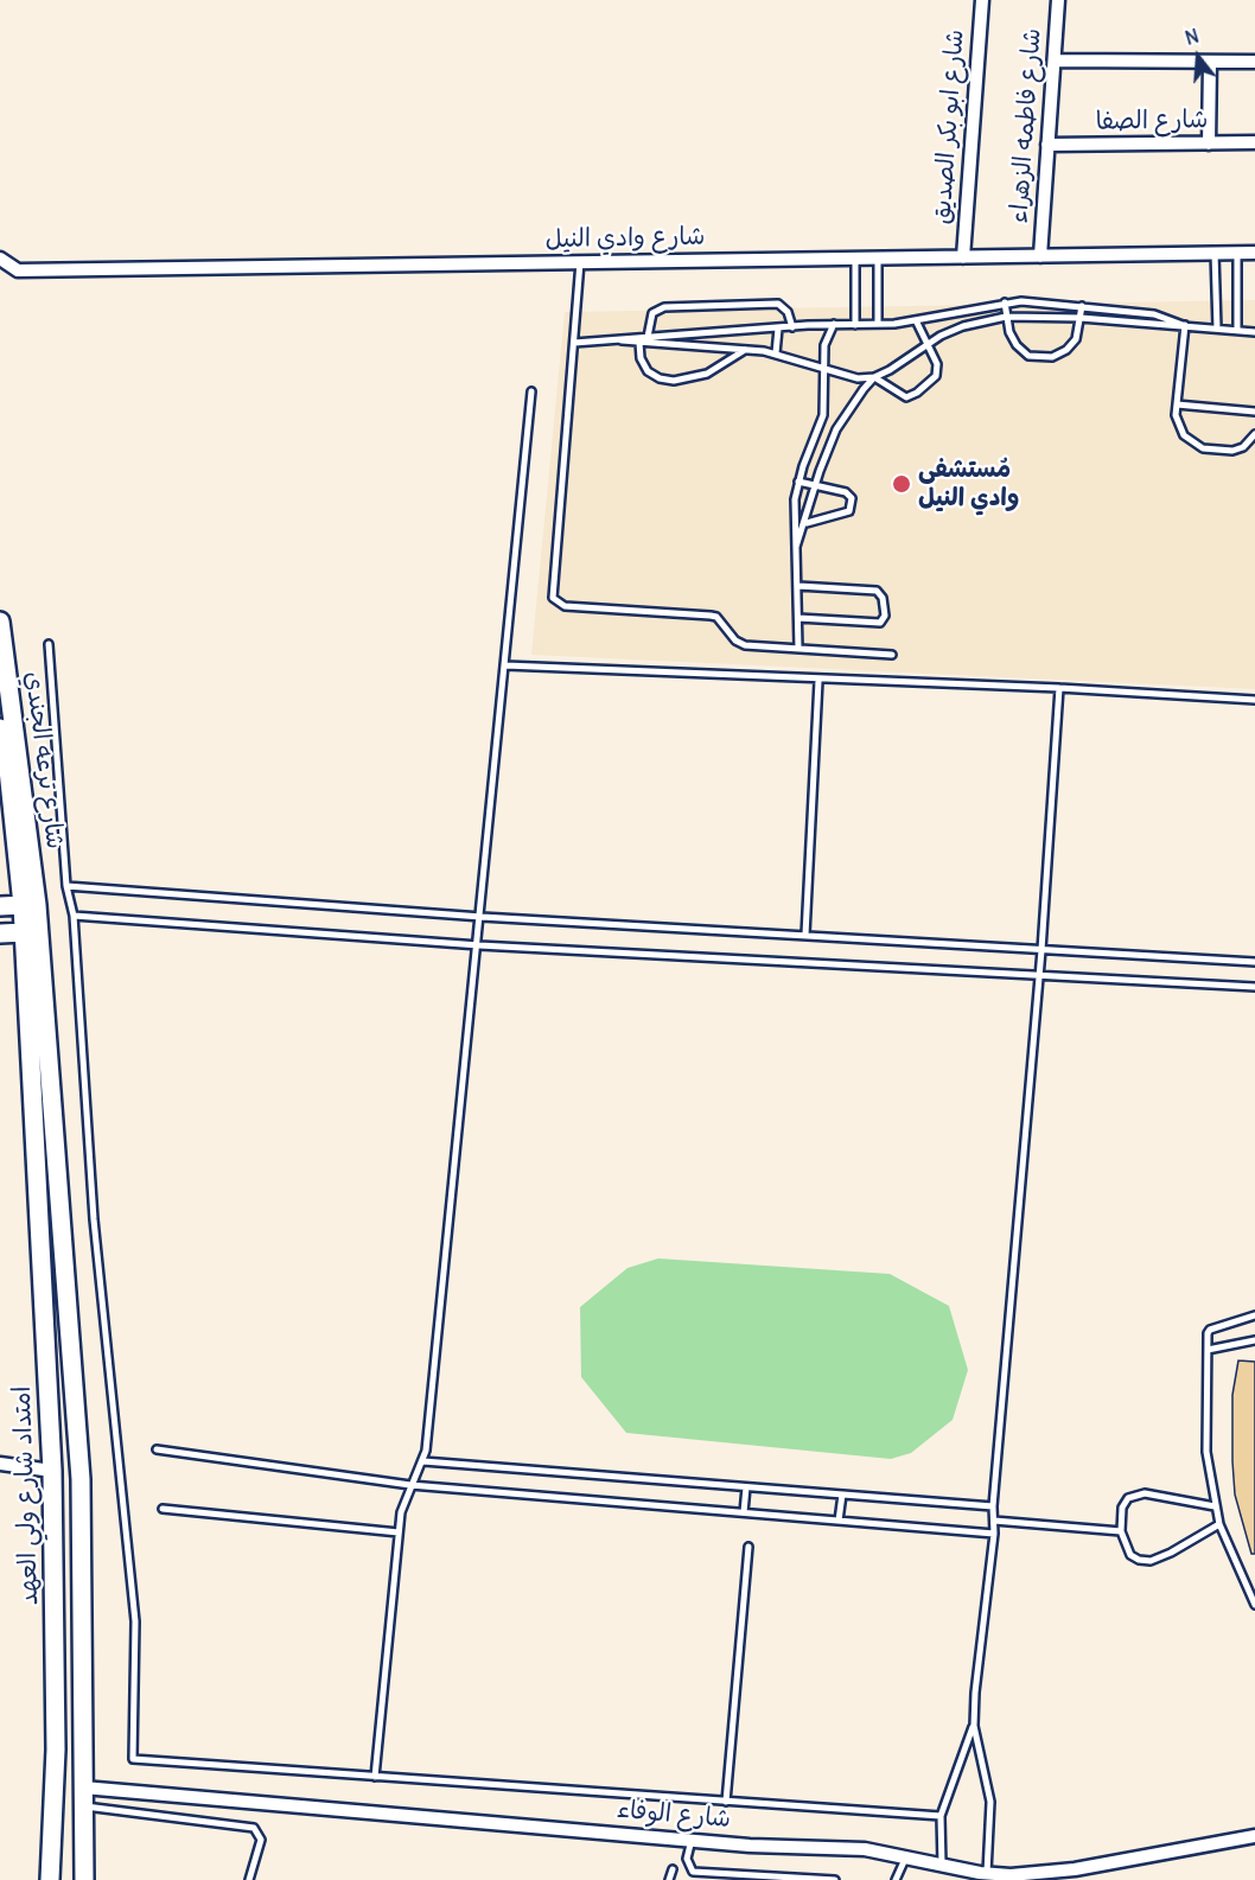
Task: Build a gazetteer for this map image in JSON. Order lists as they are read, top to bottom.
{
  "streets": {
    "main road": ["شارع ترعه الجندي", "امتداد شارع ولي العهد"],
    "street": [
      "شارع الصفا",
      "شارع فاطمه الزهراء",
      "شارع ابو بكر الصديق",
      "شارع وادي النيل",
      "شارع الوفاء"
    ]
  },
  "crossings": [
    ["شارع الصفا", "شارع فاطمه الزهراء"],
    ["شارع فاطمه الزهراء", "شارع وادي النيل"],
    ["شارع ابو بكر الصديق", "شارع وادي النيل"],
    ["شارع ترعه الجندي", "امتداد شارع ولي العهد"],
    ["امتداد شارع ولي العهد", "شارع الوفاء"]
  ],
  "places": ["مُستشفى وادي النيل"],
  "north": "top"
}
